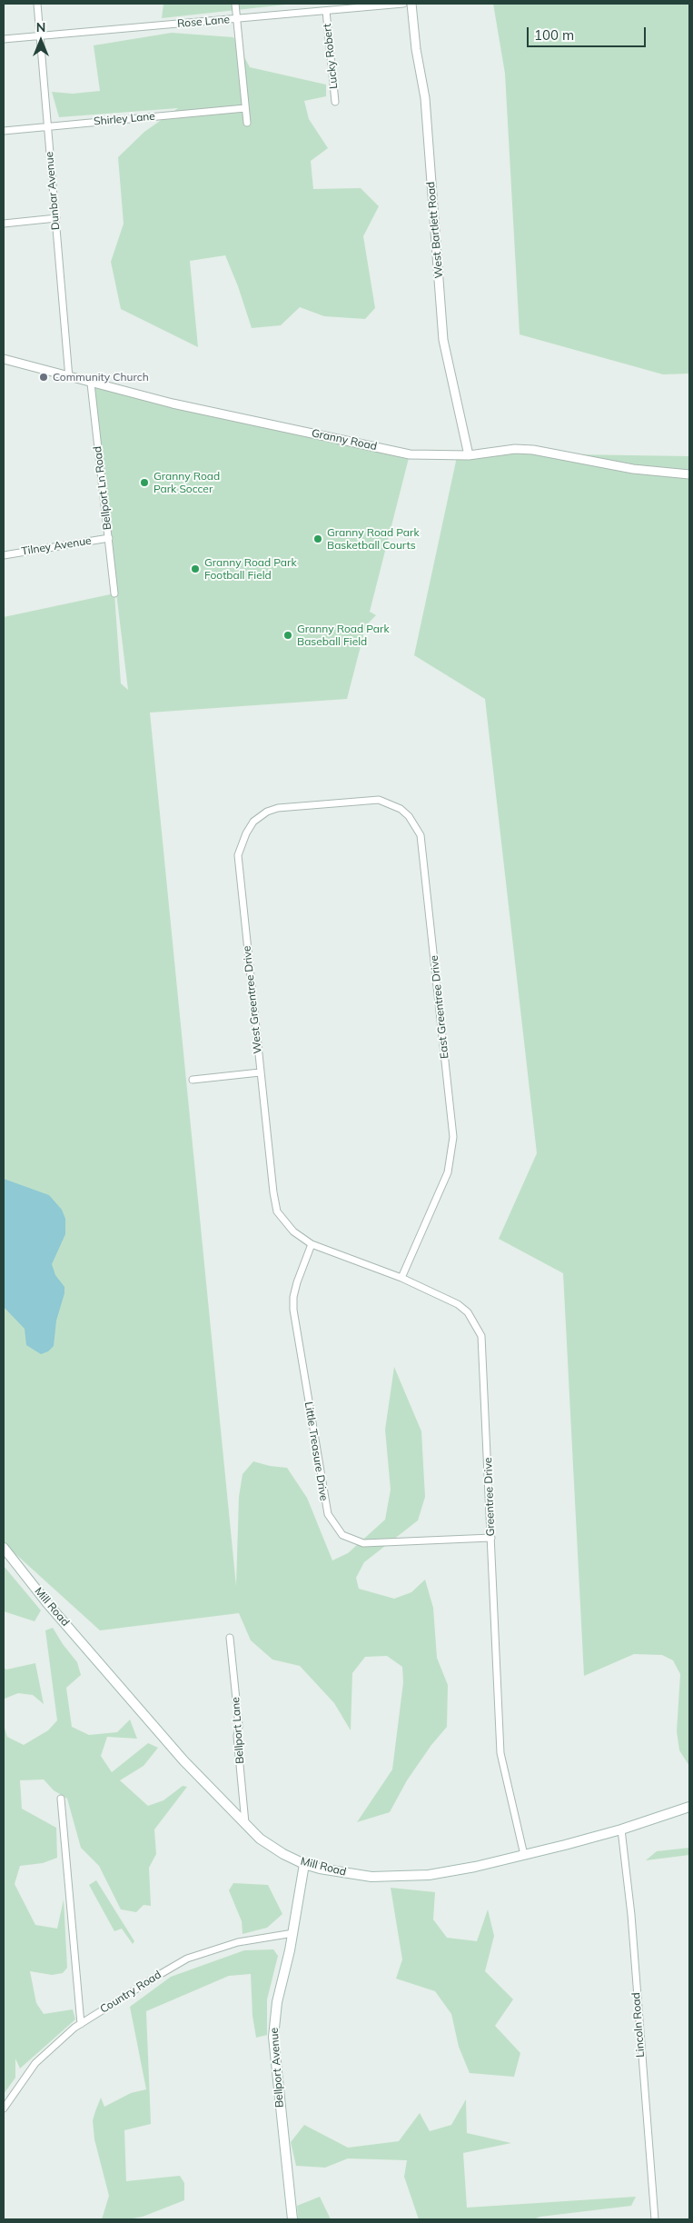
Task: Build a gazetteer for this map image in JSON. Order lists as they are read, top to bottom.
{
  "streets": {
    "main road": ["Mill Road", "Bellport Avenue"],
    "street": [
      "Rose Lane",
      "Lucky Robert",
      "Shirley Lane",
      "Dunbar Avenue",
      "West Bartlett Road",
      "Granny Road",
      "Bellport Ln Road",
      "Tilney Avenue",
      "West Greentree Drive",
      "East Greentree Drive",
      "Little Treasure Drive",
      "Greentree Drive",
      "Bellport Lane",
      "Country Road",
      "Lincoln Road"
    ]
  },
  "crossings": [
    ["Rose Lane", "Lucky Robert"],
    ["Rose Lane", "Dunbar Avenue"],
    ["Shirley Lane", "Dunbar Avenue"],
    ["Dunbar Avenue", "Granny Road"],
    ["West Bartlett Road", "Granny Road"],
    ["Granny Road", "Bellport Ln Road"],
    ["Bellport Ln Road", "Tilney Avenue"],
    ["West Greentree Drive", "East Greentree Drive"],
    ["West Greentree Drive", "Little Treasure Drive"],
    ["West Greentree Drive", "Greentree Drive"],
    ["East Greentree Drive", "Greentree Drive"],
    ["Little Treasure Drive", "Greentree Drive"],
    ["Greentree Drive", "Mill Road"],
    ["Mill Road", "Bellport Lane"],
    ["Mill Road", "Lincoln Road"],
    ["Mill Road", "Bellport Avenue"],
    ["Country Road", "Bellport Avenue"]
  ],
  "places": [
    "Community Church",
    "Granny Road Park Soccer",
    "Granny Road Park Basketball Courts",
    "Granny Road Park Football Field",
    "Granny Road Park Baseball Field"
  ],
  "scale_bar": "100 m",
  "north": "top"
}
